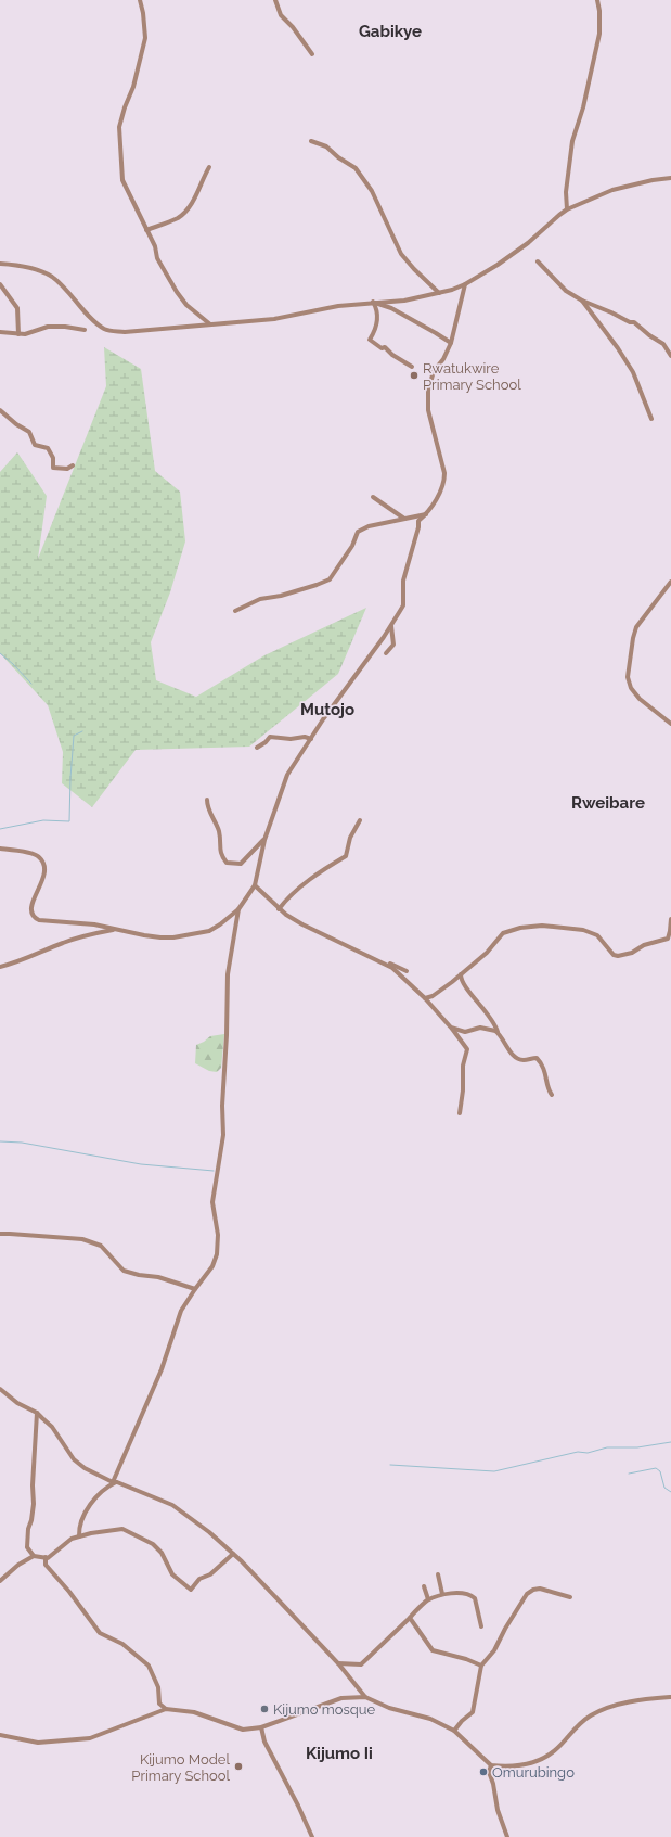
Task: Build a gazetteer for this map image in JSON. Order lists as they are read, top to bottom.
{
  "districts": [
    "Gabikye",
    "Mutojo",
    "Rweibare",
    "Kijumo Ii"
  ],
  "places": [
    "Rwatukwire Primary School",
    "Kijumo mosque",
    "Kijumo Model Primary School",
    "Omurubingo"
  ]
}
